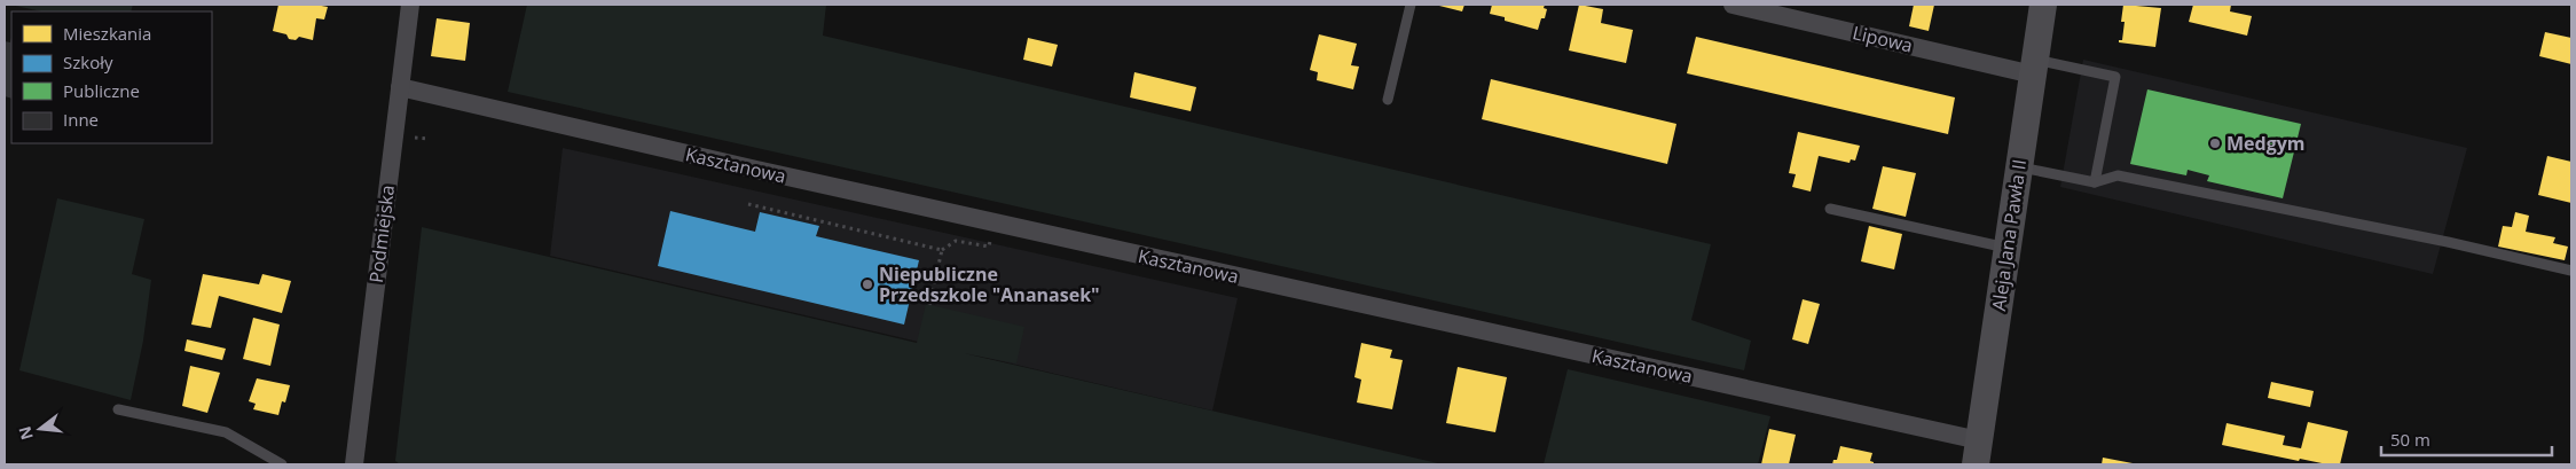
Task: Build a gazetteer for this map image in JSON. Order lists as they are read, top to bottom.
{
  "streets": {
    "street": [
      "Lipowa",
      "Kasztanowa",
      "Podmiejska",
      "Aleja Jana Pawła II"
    ]
  },
  "crossings": [
    ["Lipowa", "Aleja Jana Pawła II"],
    ["Kasztanowa", "Podmiejska"],
    ["Kasztanowa", "Aleja Jana Pawła II"]
  ],
  "places": ["Medgym", "Niepubliczne Przedszkole \"Ananasek\""],
  "legend": [
    "Mieszkania",
    "Szkoły",
    "Publiczne",
    "Inne"
  ],
  "scale_bar": "50 m",
  "north": "left"
}
